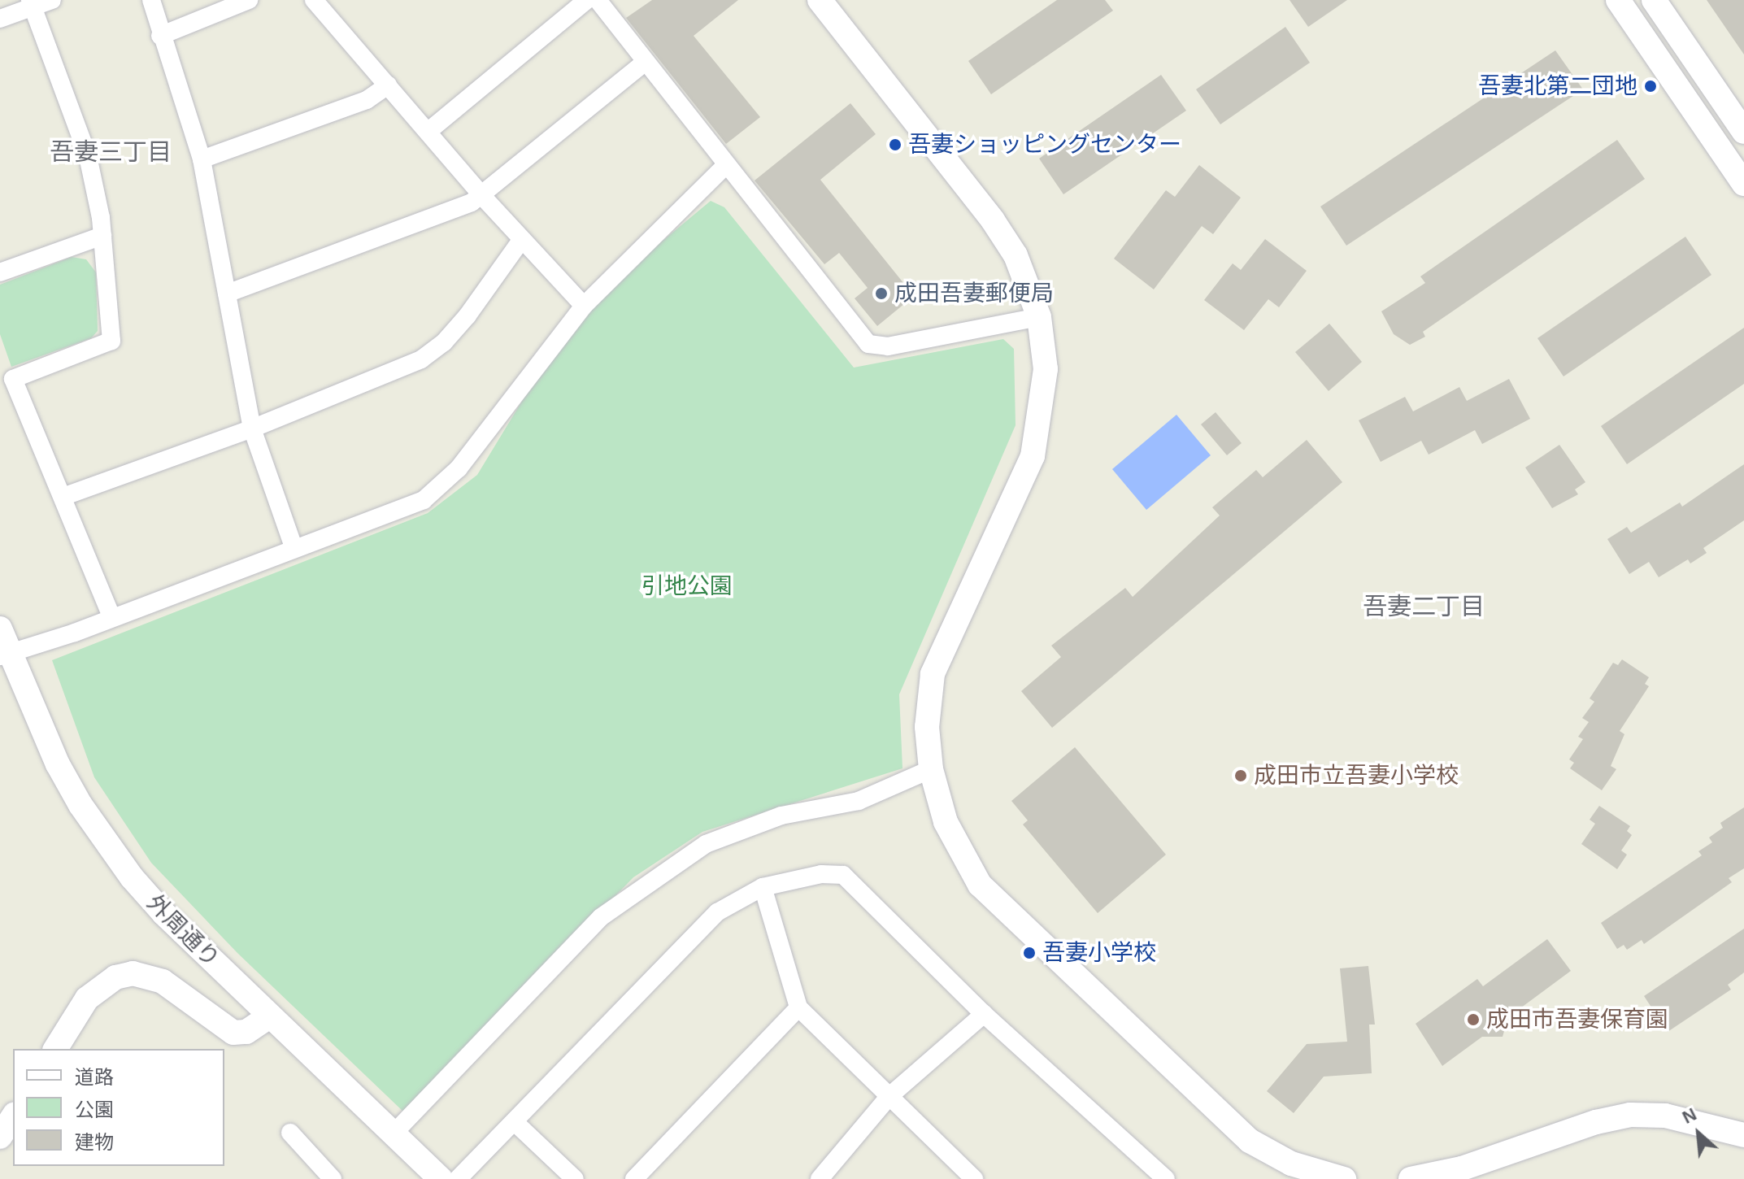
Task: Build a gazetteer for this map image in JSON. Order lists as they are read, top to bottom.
{
  "streets": {
    "street": ["外周通り"]
  },
  "districts": ["吾妻三丁目", "吾妻二丁目"],
  "parks": ["引地公園"],
  "places": [
    "吾妻北第二団地",
    "吾妻ショッピングセンター",
    "成田吾妻郵便局",
    "成田市立吾妻小学校",
    "吾妻小学校",
    "成田市吾妻保育園"
  ],
  "legend": ["道路", "公園", "建物"],
  "north": "top left"
}
